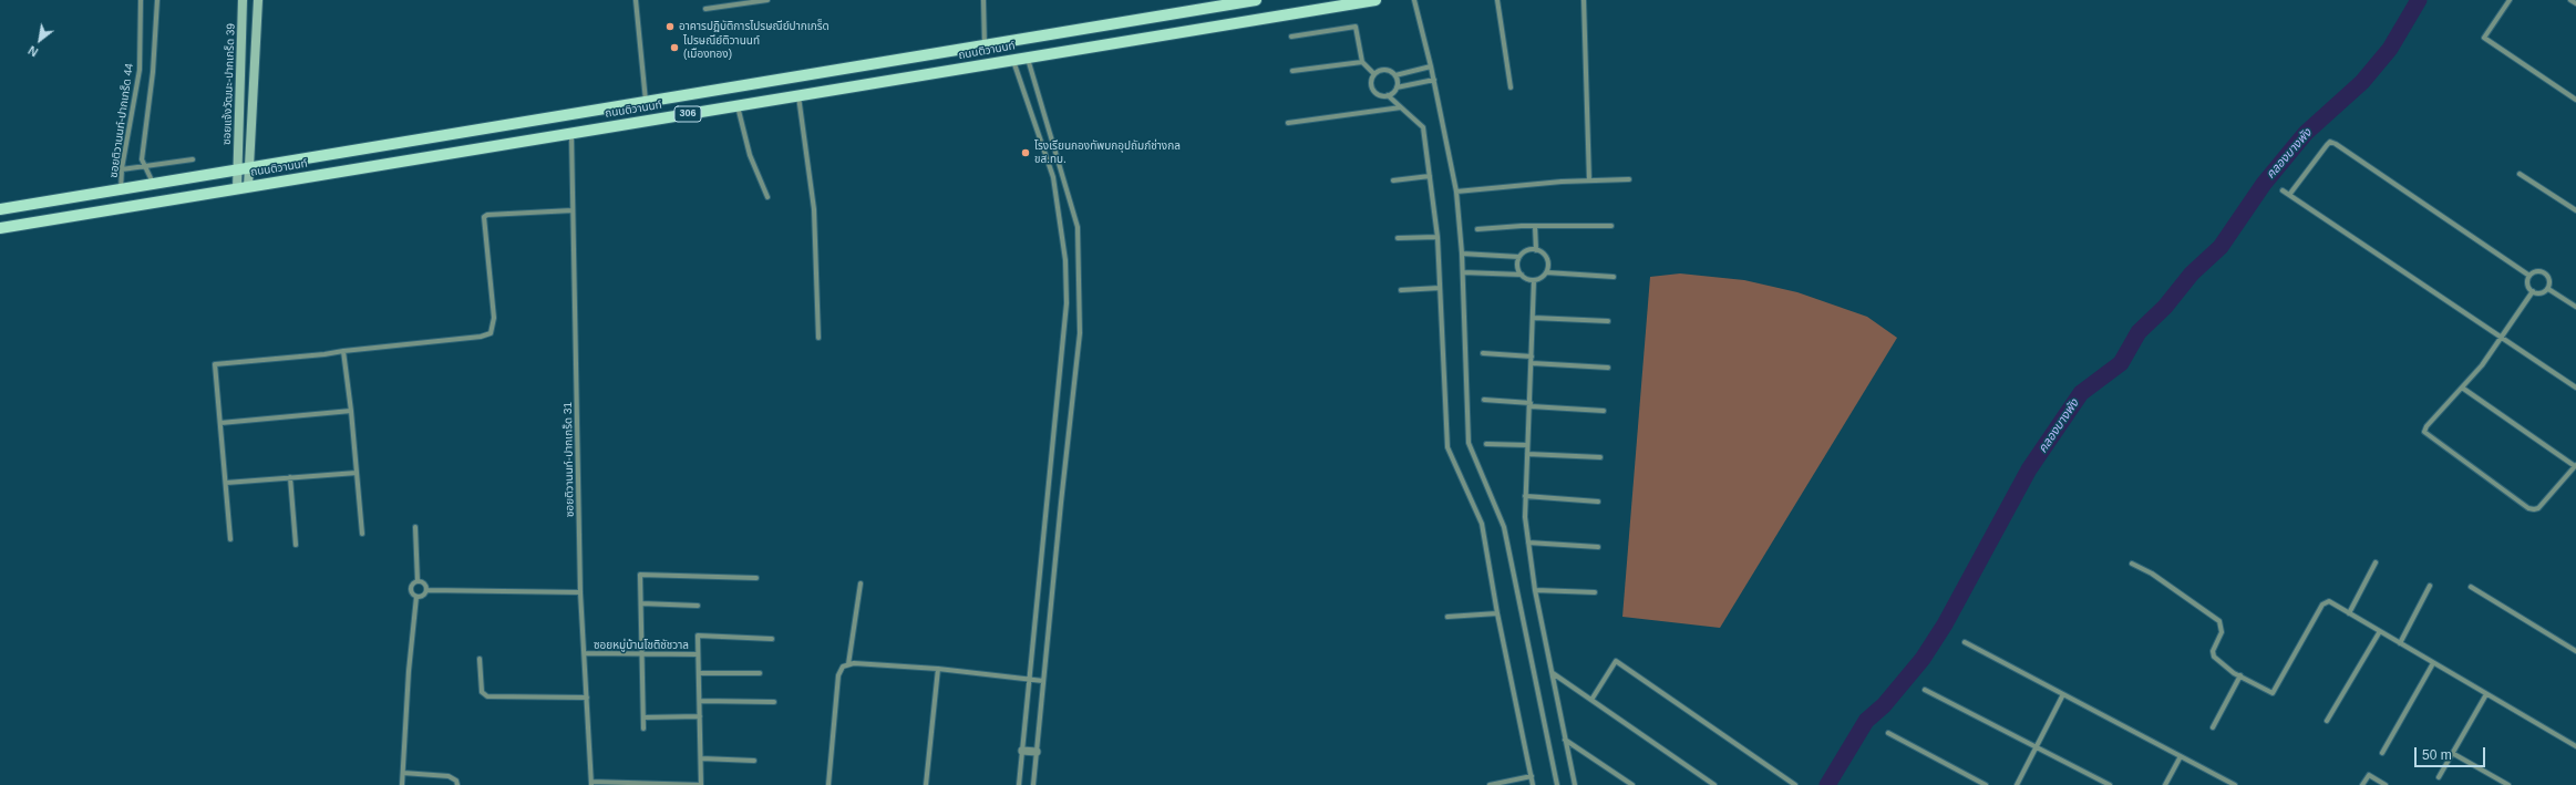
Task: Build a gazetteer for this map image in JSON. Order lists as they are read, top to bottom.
{
  "streets": {
    "main road": ["ถนนติวานนท์", "ซอยแจ้งวัฒนะ-ปากเกร็ด 39", "306"],
    "street": ["ซอยติวานนท์-ปากเกร็ด 44", "ซอยติวานนท์-ปากเกร็ด 31", "ซอยหมู่บ้านโชติชัชวาล"]
  },
  "crossings": [
    ["ถนนติวานนท์", "ซอยแจ้งวัฒนะ-ปากเกร็ด 39"],
    ["ถนนติวานนท์", "ซอยติวานนท์-ปากเกร็ด 44"],
    ["ถนนติวานนท์", "ซอยติวานนท์-ปากเกร็ด 31"],
    ["ซอยติวานนท์-ปากเกร็ด 31", "ซอยหมู่บ้านโชติชัชวาล"]
  ],
  "water": ["คลองบางพัง"],
  "places": ["อาคารปฏิบัติการไปรษณีย์ปากเกร็ด", "ไปรษณีย์ติวานนท์ (เมืองทอง)", "โรงเรียนกองทัพบกอุปถัมภ์ช่างกล ขส.ทบ."],
  "scale_bar": "50 m",
  "north": "bottom left"
}
